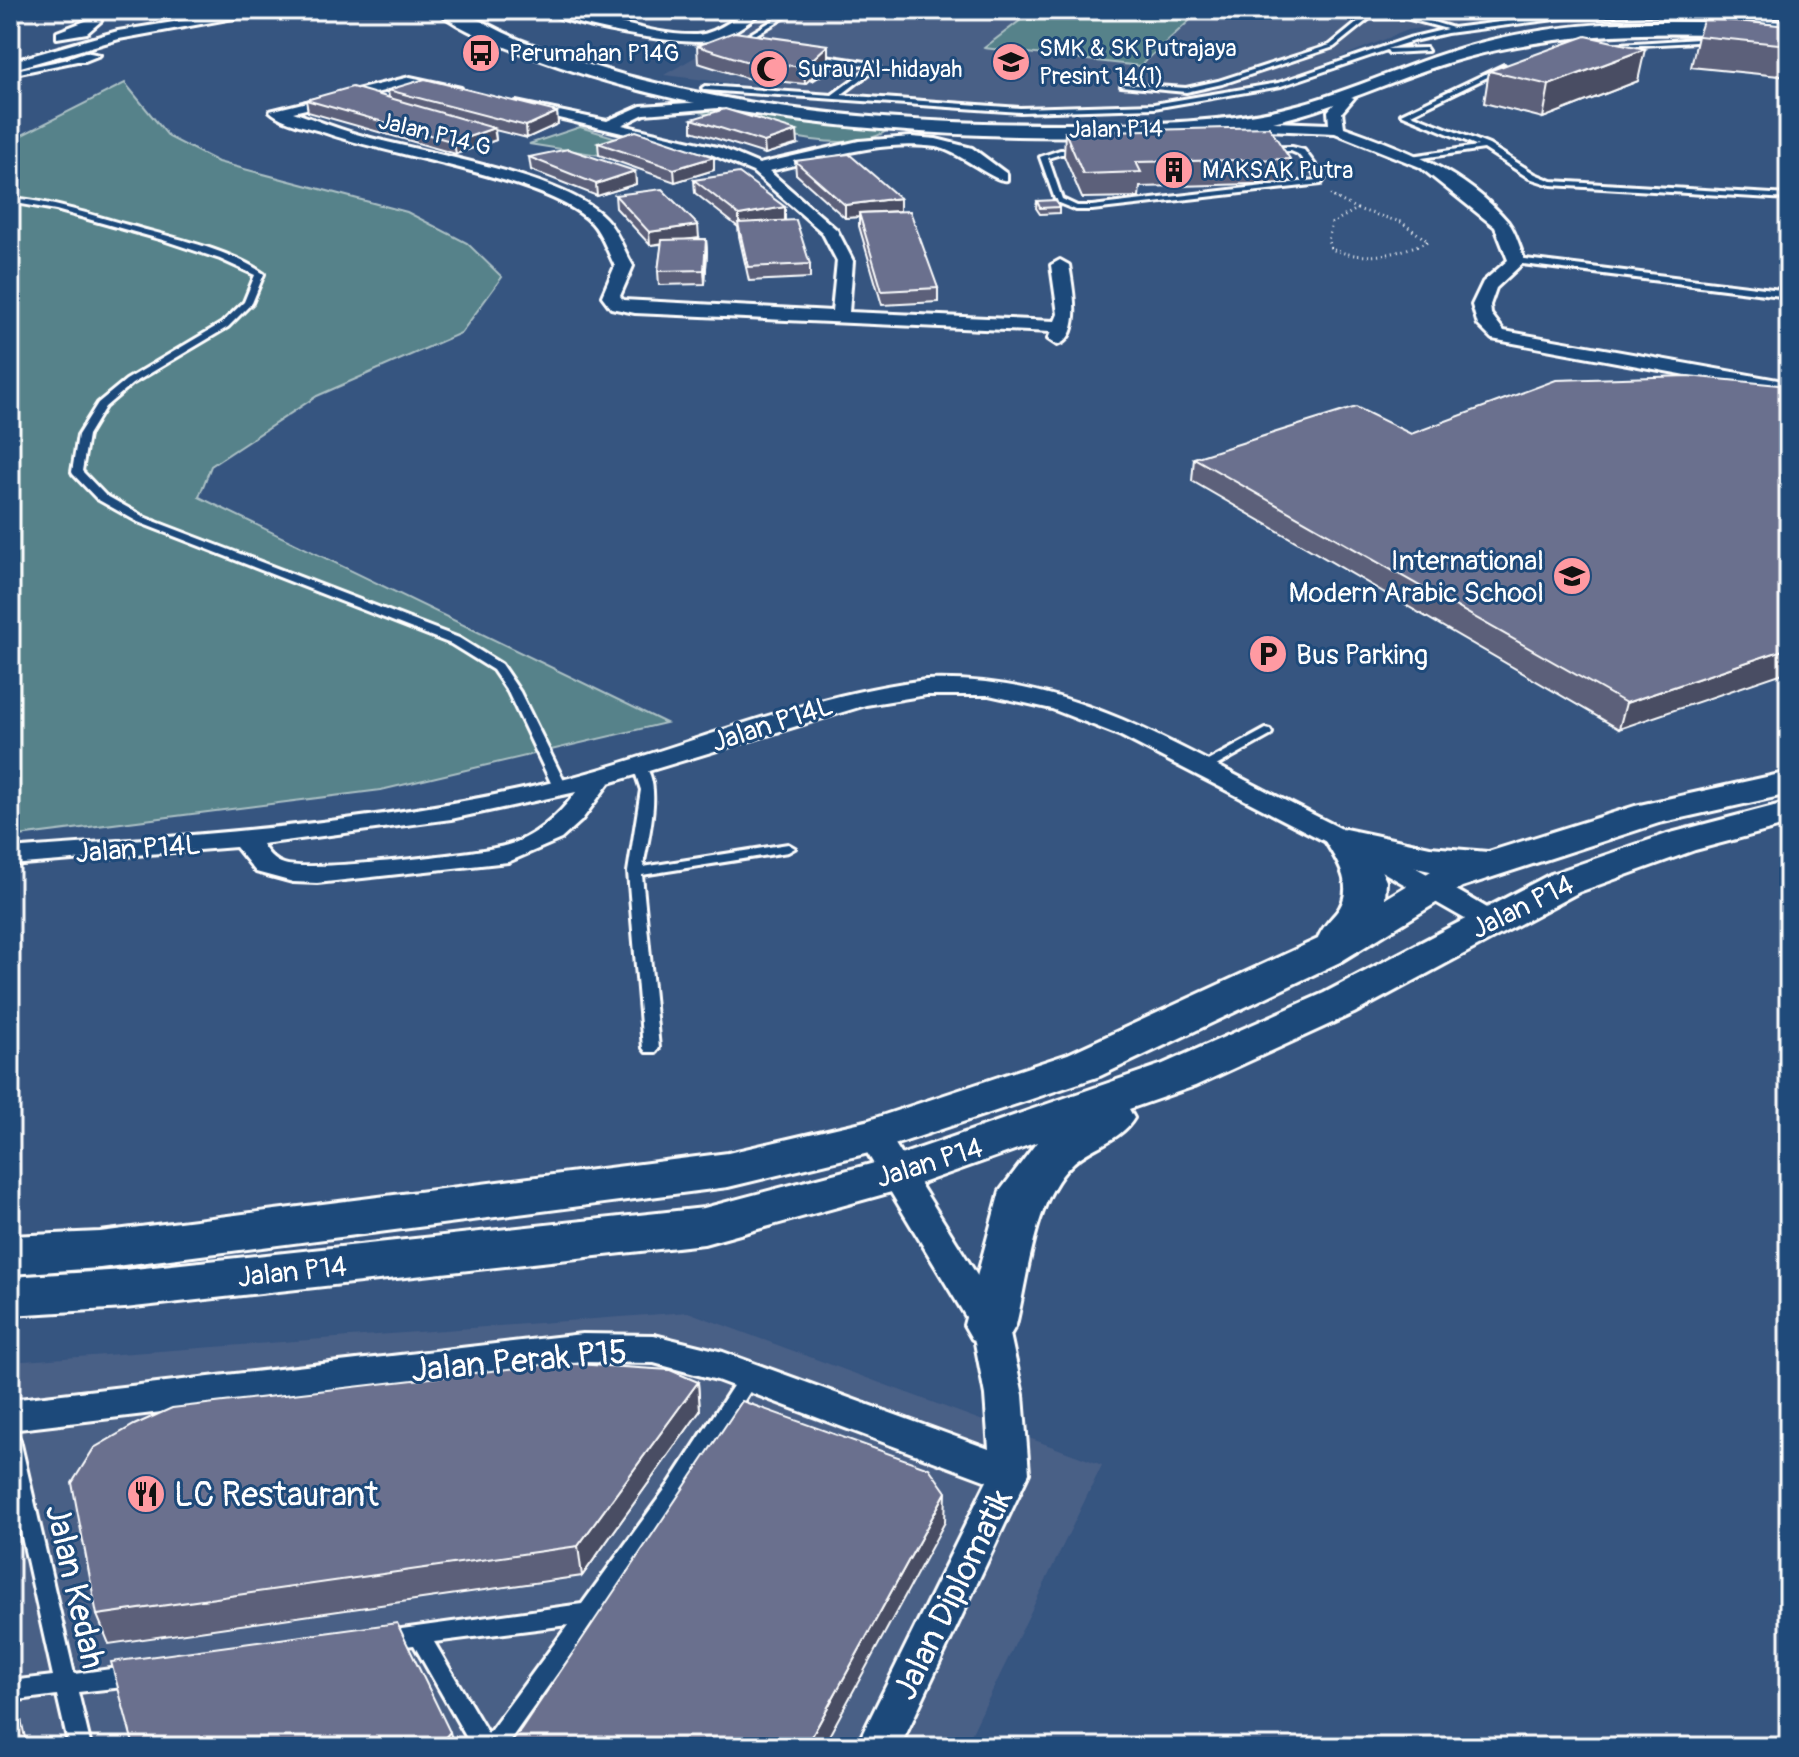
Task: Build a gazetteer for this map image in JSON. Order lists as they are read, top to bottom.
{
  "streets": {
    "main road": ["Jalan P14"],
    "street": [
      "Jalan P14 G",
      "Jalan P14L",
      "Jalan Perak P15",
      "Jalan Diplomatik"
    ],
    "lane": ["Jalan Kedah"]
  },
  "crossings": [
    ["Jalan P14", "Jalan P14L"],
    ["Jalan P14", "Jalan Diplomatik"],
    ["Jalan Perak P15", "Jalan Diplomatik"]
  ],
  "places": {
    "bus stop": ["Perumahan P14G"],
    "school or university": ["SMK & SK Putrajaya Presint 14(1)", "International Modern Arabic School"],
    "mosque": ["Surau Al-hidayah"],
    "building": ["MAKSAK Putra"],
    "parking": ["Bus Parking"],
    "restaurant": ["LC Restaurant"]
  }
}
